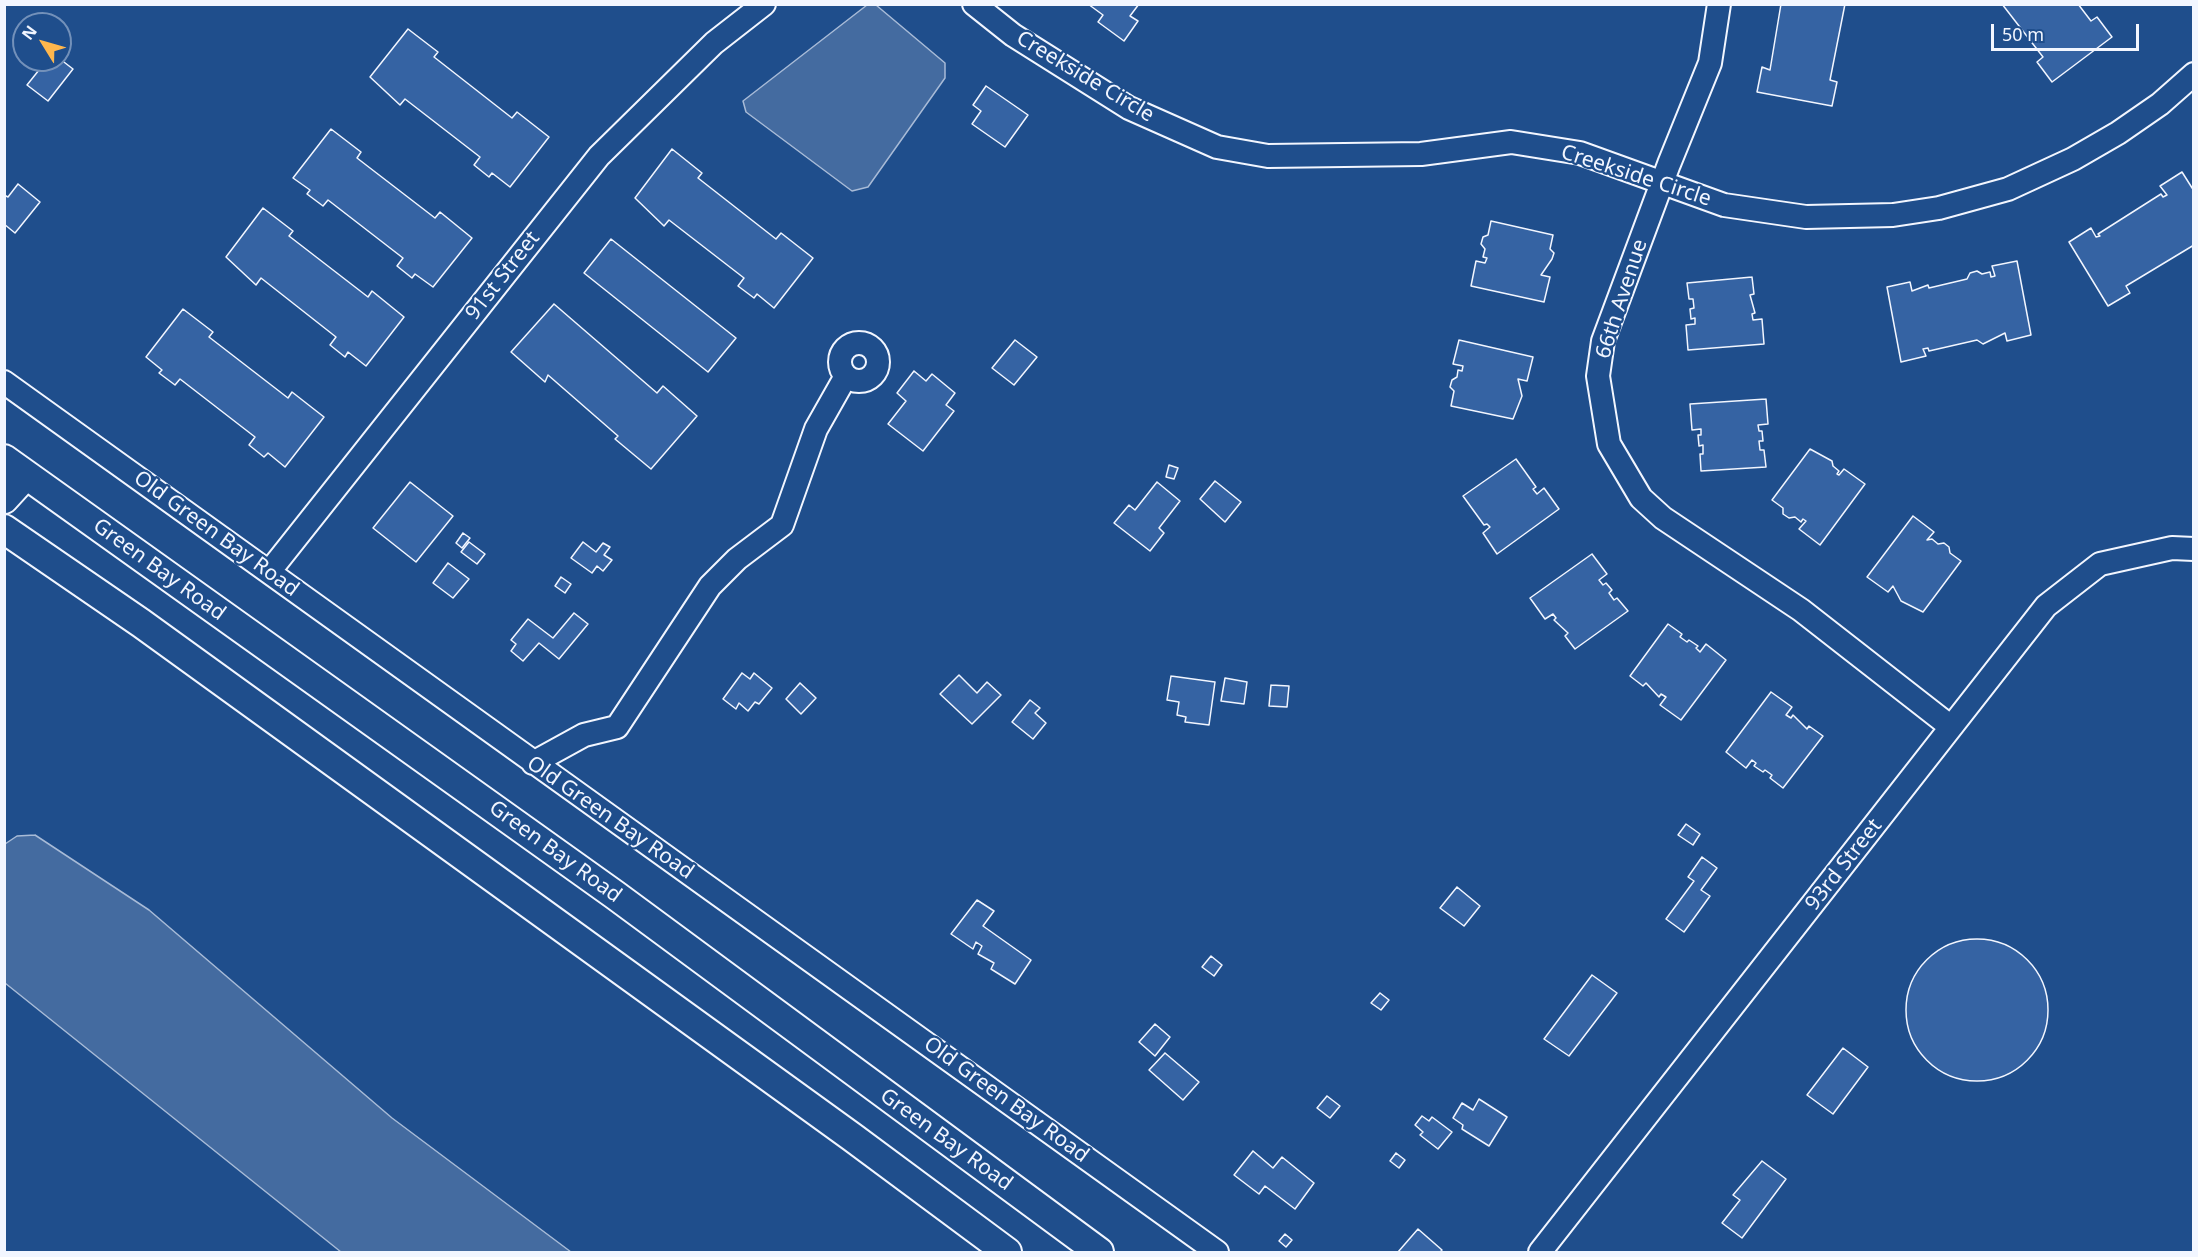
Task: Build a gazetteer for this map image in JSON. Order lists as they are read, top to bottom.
{
  "streets": {
    "main road": ["Green Bay Road"],
    "street": [
      "Creekside Circle",
      "91st Street",
      "66th Avenue",
      "Old Green Bay Road",
      "93rd Street"
    ]
  },
  "crossings": [
    ["Creekside Circle", "66th Avenue"],
    ["91st Street", "Old Green Bay Road"],
    ["66th Avenue", "93rd Street"]
  ],
  "scale_bar": "50 m",
  "north": "top left"
}
